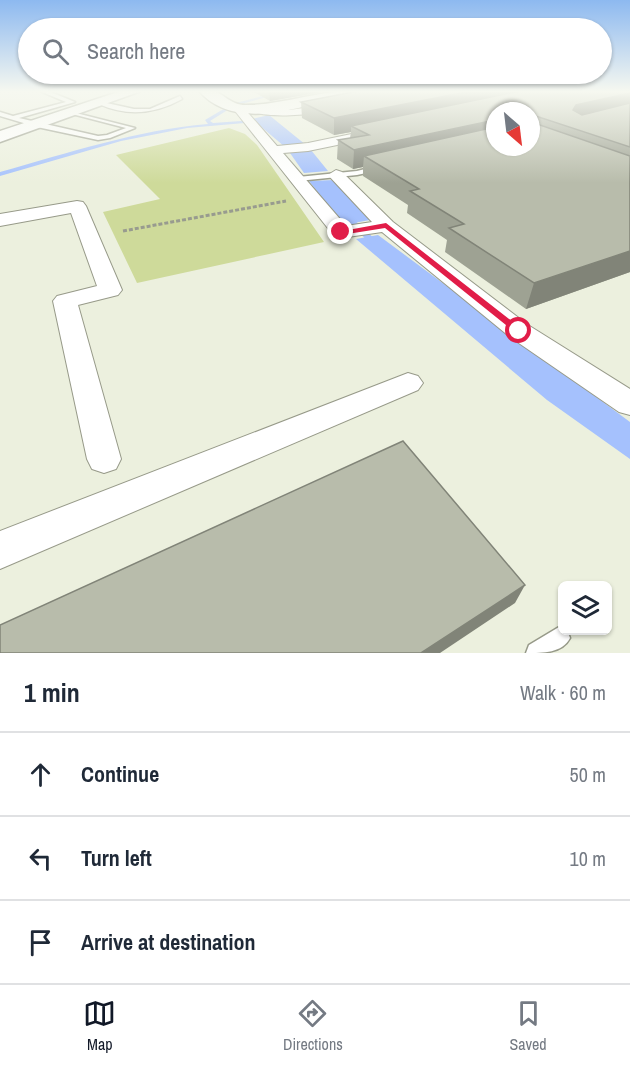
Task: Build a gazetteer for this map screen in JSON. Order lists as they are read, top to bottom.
{
  "north": "bottom right",
  "page": {
    "search": "Search here",
    "heading": ["1 min", "Walk · 60 m"],
    "list": [
      ["Continue", "50 m"],
      ["Turn left", "10 m"],
      "Arrive at destination"
    ],
    "nav": ["Map", "Directions", "Saved"]
  }
}
